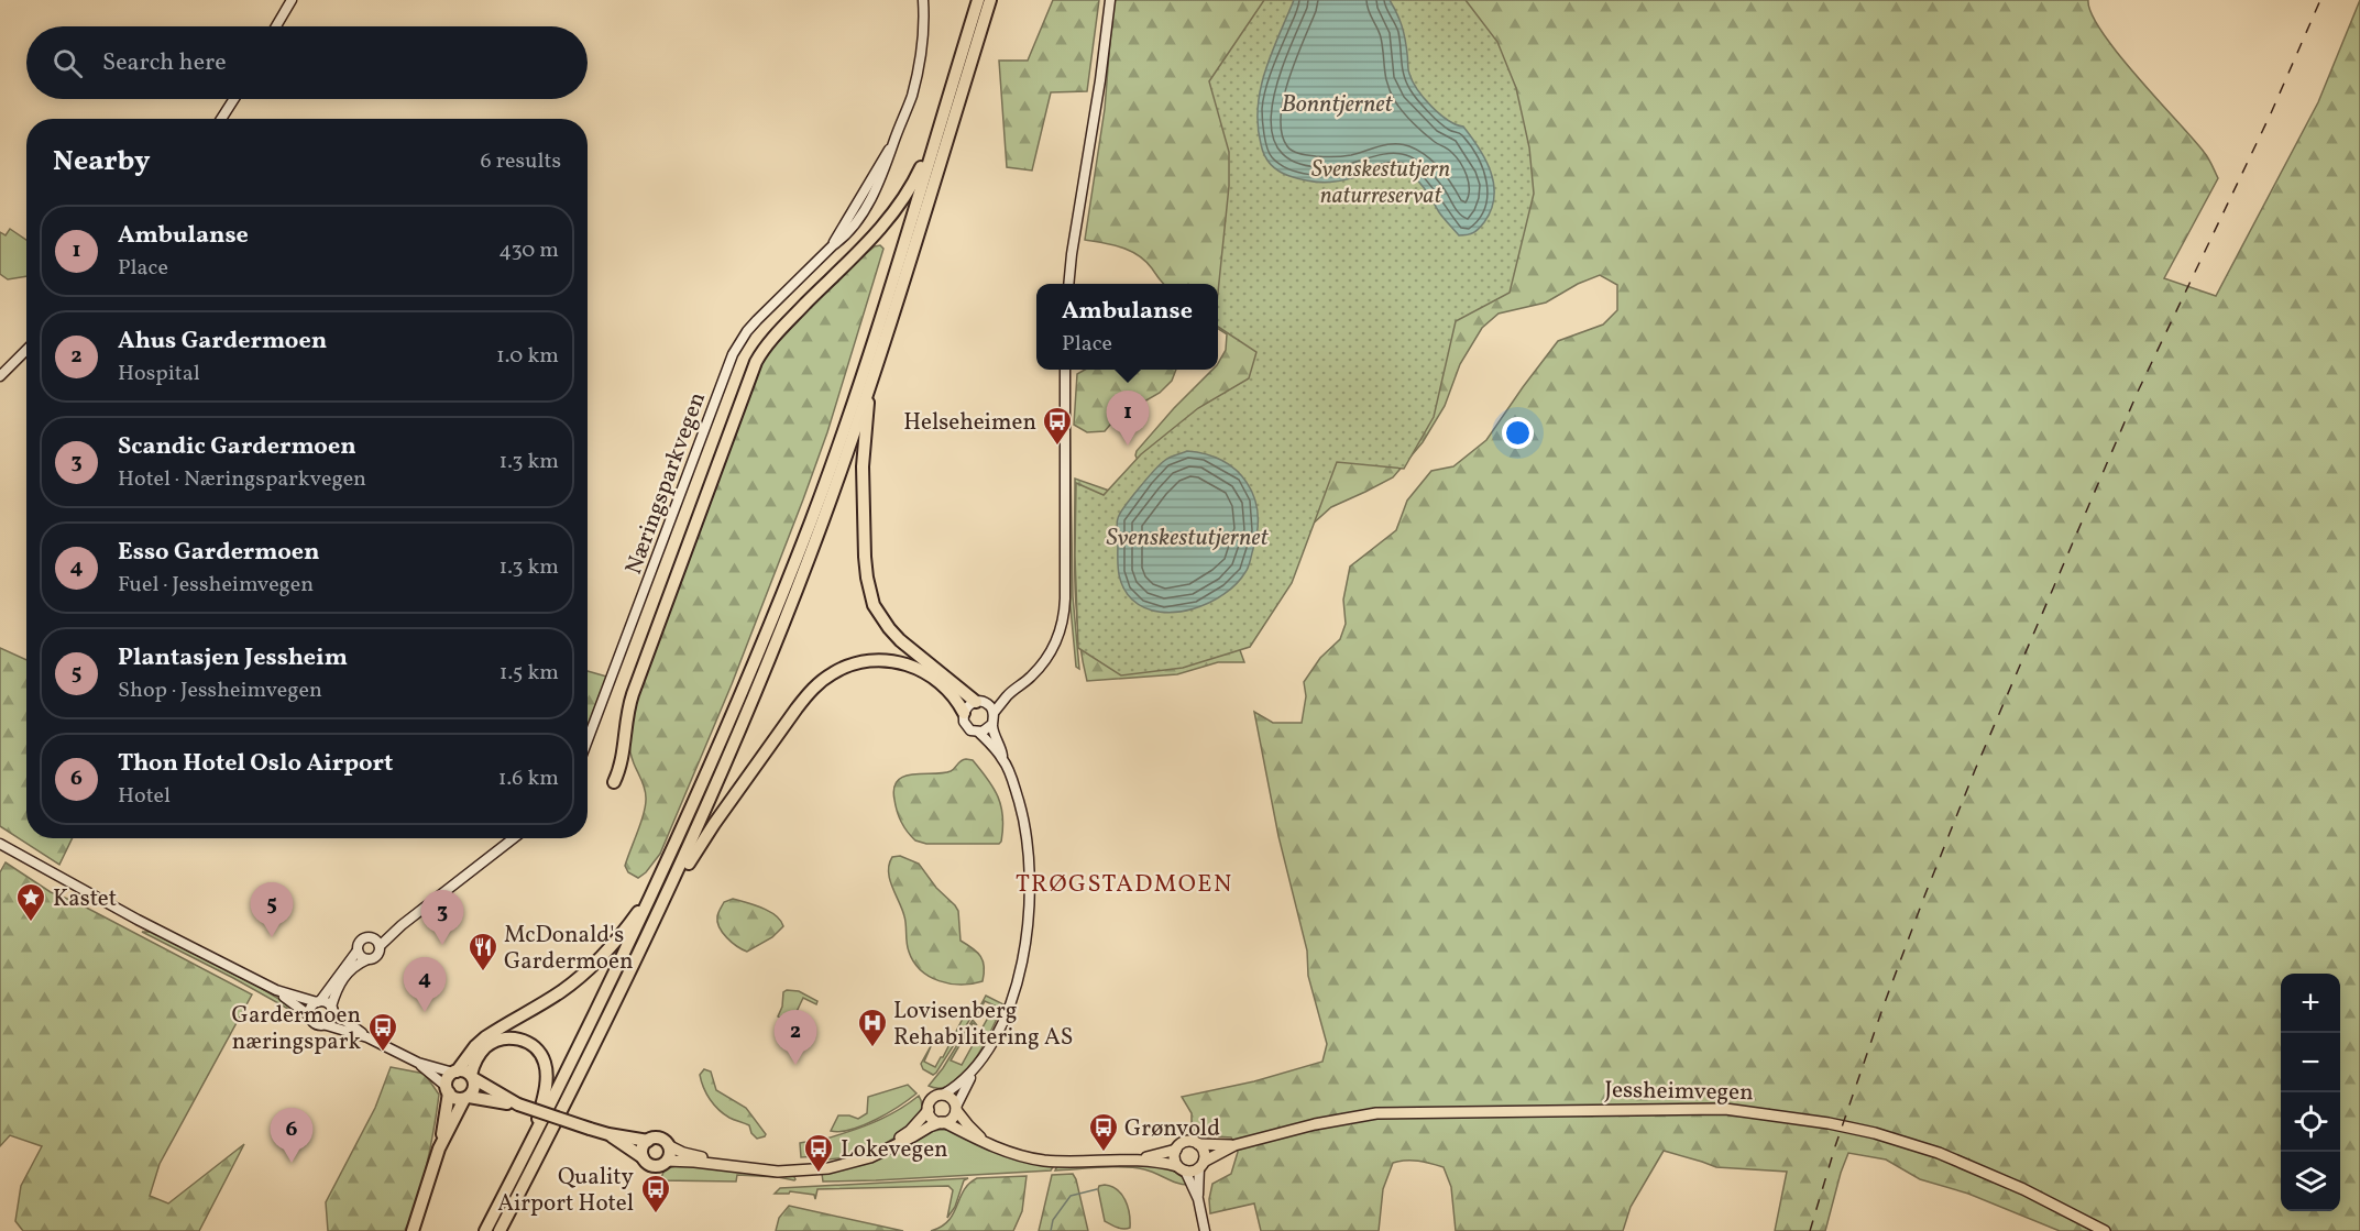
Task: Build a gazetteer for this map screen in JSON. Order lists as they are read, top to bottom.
{
  "streets": {
    "main road": ["Næringsparkvegen", "Jessheimvegen"]
  },
  "districts": ["TRØGSTADMOEN"],
  "water": ["Bonntjernet", "Svenskestutjernet"],
  "parks": ["Svenskestutjern naturreservat"],
  "places": {
    "bus stop": [
      "Helseheimen",
      "Gardermoen næringspark",
      "Grønvold",
      "Lokevegen",
      "Quality Airport Hotel"
    ],
    "place": ["Kastet"],
    "restaurant": ["McDonald's Gardermoen"],
    "hospital": ["Lovisenberg Rehabilitering AS"]
  },
  "page": {
    "search": "Search here",
    "heading": ["Nearby", "6 results"],
    "list": [
      {
        "mark": "1",
        "name": "Ambulanse",
        "note": "Place",
        "value": "430 m"
      },
      {
        "mark": "2",
        "name": "Ahus Gardermoen",
        "note": "Hospital",
        "value": "1.0 km"
      },
      {
        "mark": "3",
        "name": "Scandic Gardermoen",
        "note": "Hotel · Næringsparkvegen",
        "value": "1.3 km"
      },
      {
        "mark": "4",
        "name": "Esso Gardermoen",
        "note": "Fuel · Jessheimvegen",
        "value": "1.3 km"
      },
      {
        "mark": "5",
        "name": "Plantasjen Jessheim",
        "note": "Shop · Jessheimvegen",
        "value": "1.5 km"
      },
      {
        "mark": "6",
        "name": "Thon Hotel Oslo Airport",
        "note": "Hotel",
        "value": "1.6 km"
      }
    ],
    "popup": ["Ambulanse", "Place"],
    "pins": [
      "1",
      "5",
      "3",
      "4",
      "2",
      "6"
    ],
    "map_buttons": ["+", "−"]
  }
}
